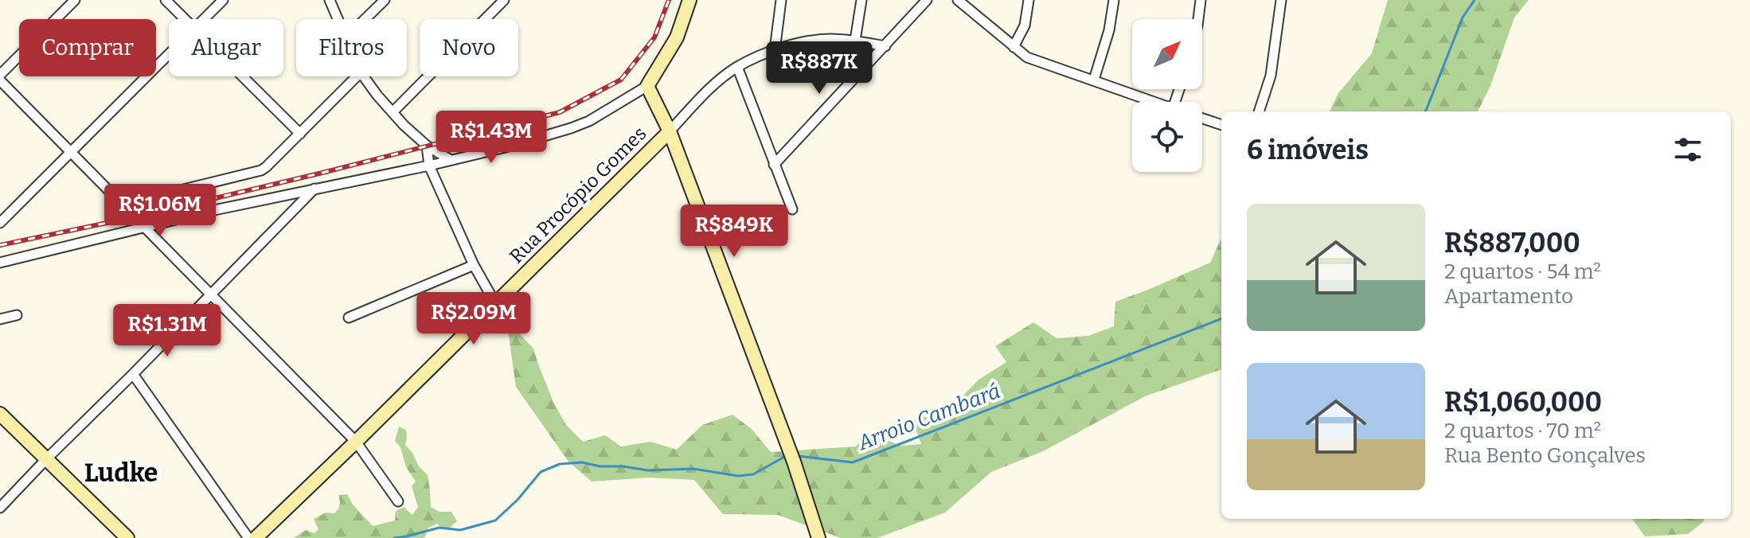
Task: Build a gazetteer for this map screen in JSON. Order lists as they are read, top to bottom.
{
  "streets": {
    "street": ["Rua Procópio Gomes"]
  },
  "districts": ["Ludke"],
  "water": ["Arroio Cambará"],
  "north": "top right",
  "page": {
    "chip": [
      "Comprar",
      "Alugar",
      "Filtros",
      "Novo"
    ],
    "price": [
      "R$887K",
      "R$1.43M",
      "R$1.06M",
      "R$849K",
      "R$2.09M",
      "R$1.31M"
    ],
    "heading": "6 imóveis",
    "list": [
      {
        "name": "R$887,000",
        "note": "2 quartos · 54 m² · Apartamento"
      },
      {
        "name": "R$1,060,000",
        "note": "2 quartos · 70 m² · Rua Bento Gonçalves"
      }
    ]
  }
}
